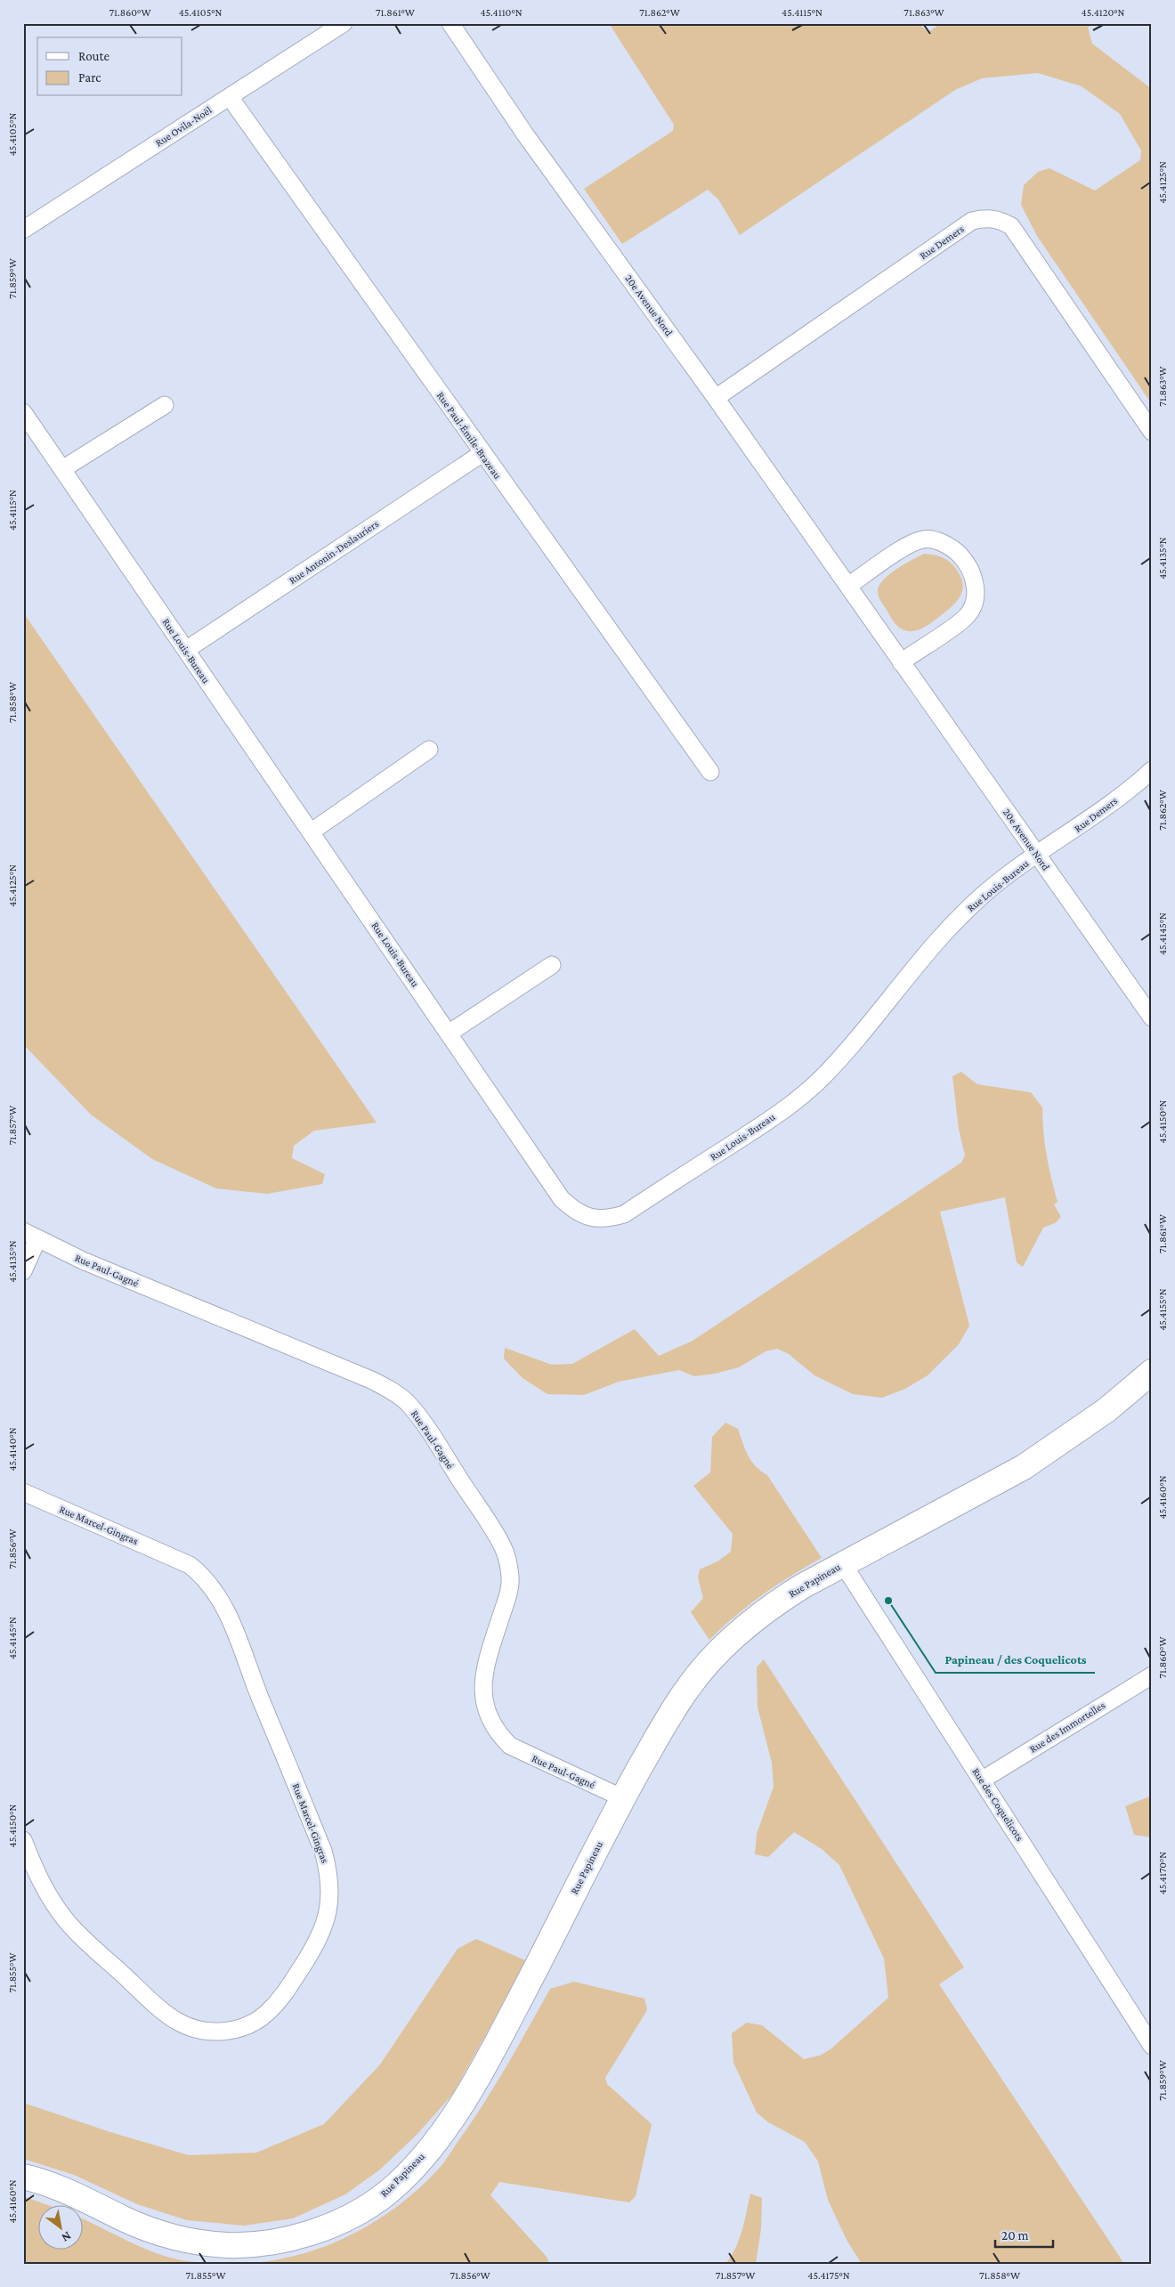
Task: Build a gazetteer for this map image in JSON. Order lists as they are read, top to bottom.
{
  "streets": {
    "street": [
      "Rue Ovila-Noël",
      "Rue Demers",
      "20e Avenue Nord",
      "Rue Paul-Émile-Brazeau",
      "Rue Antonin-Deslauriers",
      "Rue Louis-Bureau",
      "Rue Paul-Gagné",
      "Rue Marcel-Gingras",
      "Rue Papineau",
      "Rue des Immortelles",
      "Rue des Coquelicots"
    ]
  },
  "crossings": [
    ["Rue Ovila-Noël", "Rue Paul-Émile-Brazeau"],
    ["Rue Demers", "20e Avenue Nord"],
    ["Rue Demers", "Rue Louis-Bureau"],
    ["20e Avenue Nord", "Rue Louis-Bureau"],
    ["Rue Paul-Émile-Brazeau", "Rue Antonin-Deslauriers"],
    ["Rue Antonin-Deslauriers", "Rue Louis-Bureau"],
    ["Rue Paul-Gagné", "Rue Papineau"],
    ["Rue Papineau", "Rue des Coquelicots"],
    ["Rue des Immortelles", "Rue des Coquelicots"]
  ],
  "places": ["Papineau / des Coquelicots"],
  "legend": ["Route", "Parc"],
  "scale_bar": "20 m",
  "north": "bottom right",
  "coordinates": [
    "71.860°W",
    "45.4105°N",
    "71.861°W",
    "45.4110°N",
    "71.862°W",
    "45.4115°N",
    "71.863°W",
    "45.4120°N",
    "45.4125°N",
    "71.859°W",
    "45.4135°N",
    "71.858°W",
    "45.4145°N",
    "45.4150°N",
    "71.857°W",
    "45.4155°N",
    "45.4140°N",
    "45.4160°N",
    "71.856°W",
    "45.4170°N",
    "71.855°W",
    "45.4175°N"
  ]
}
